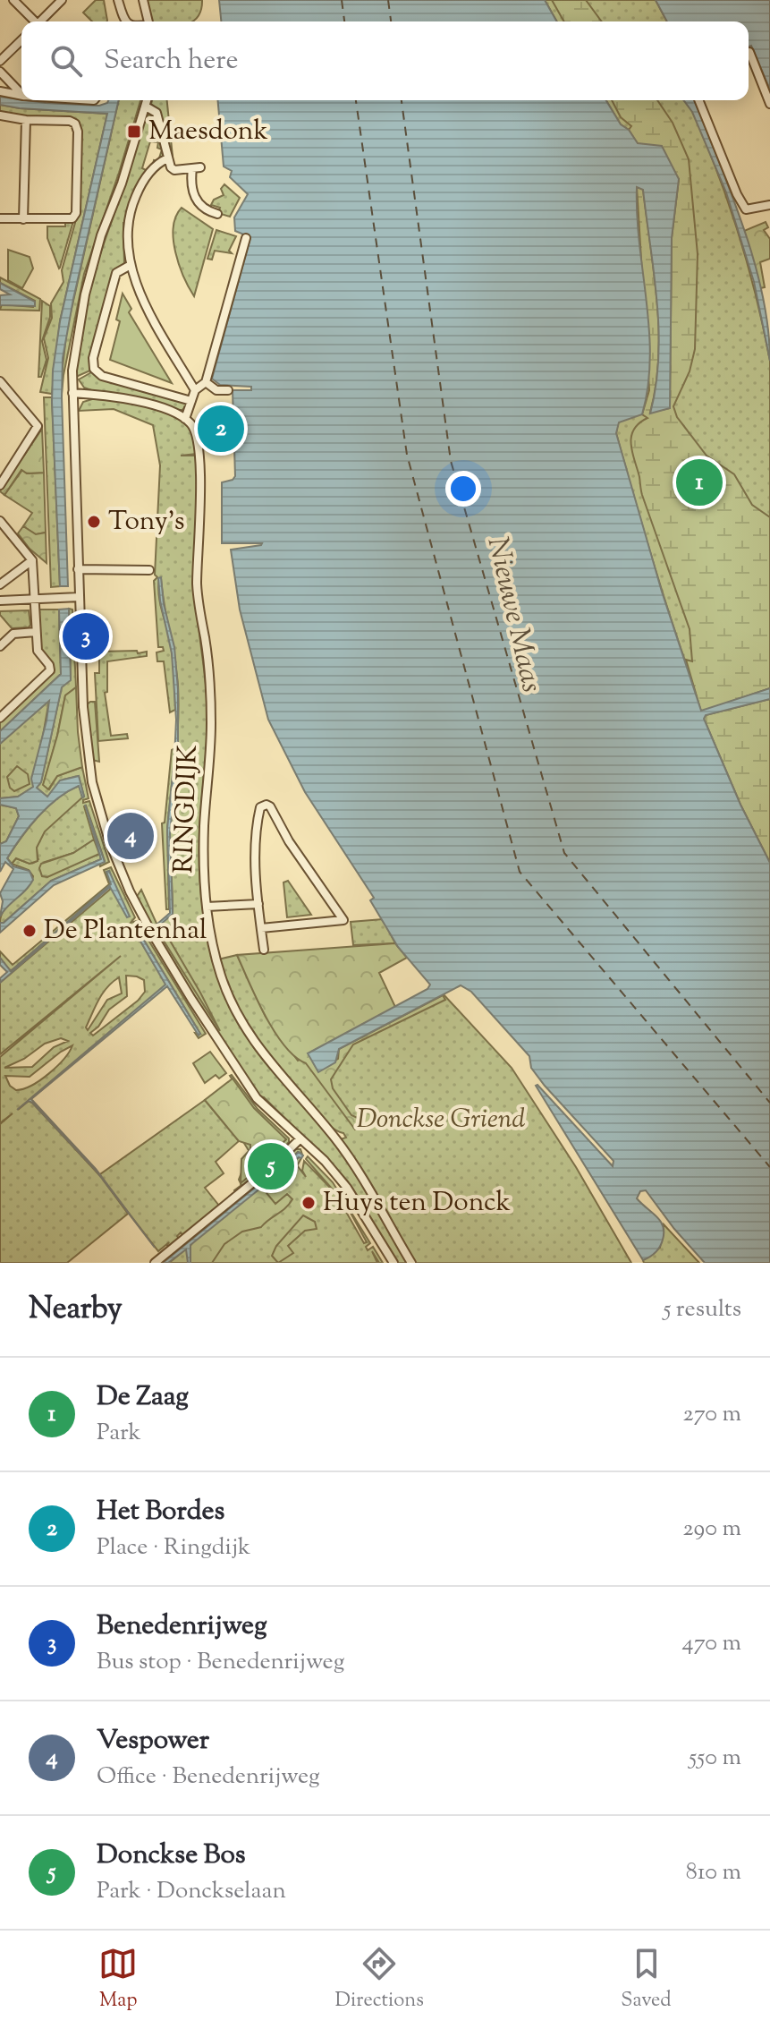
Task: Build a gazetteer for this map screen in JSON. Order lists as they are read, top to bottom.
{
  "streets": {
    "street": ["RINGDIJK"]
  },
  "water": ["Nieuwe Maas"],
  "parks": ["Donckse Griend"],
  "places": {
    "transit": ["Maesdonk"],
    "other": ["Tony's", "De Plantenhal", "Huys ten Donck"]
  },
  "page": {
    "search": "Search here",
    "pins": [
      "2",
      "1",
      "3",
      "4",
      "5"
    ],
    "heading": ["Nearby", "5 results"],
    "list": [
      {
        "mark": "1",
        "name": "De Zaag",
        "note": "Park",
        "value": "270 m"
      },
      {
        "mark": "2",
        "name": "Het Bordes",
        "note": "Place · Ringdijk",
        "value": "290 m"
      },
      {
        "mark": "3",
        "name": "Benedenrijweg",
        "note": "Bus stop · Benedenrijweg",
        "value": "470 m"
      },
      {
        "mark": "4",
        "name": "Vespower",
        "note": "Office · Benedenrijweg",
        "value": "550 m"
      },
      {
        "mark": "5",
        "name": "Donckse Bos",
        "note": "Park · Donckselaan",
        "value": "810 m"
      }
    ],
    "nav": ["Map", "Directions", "Saved"]
  }
}
